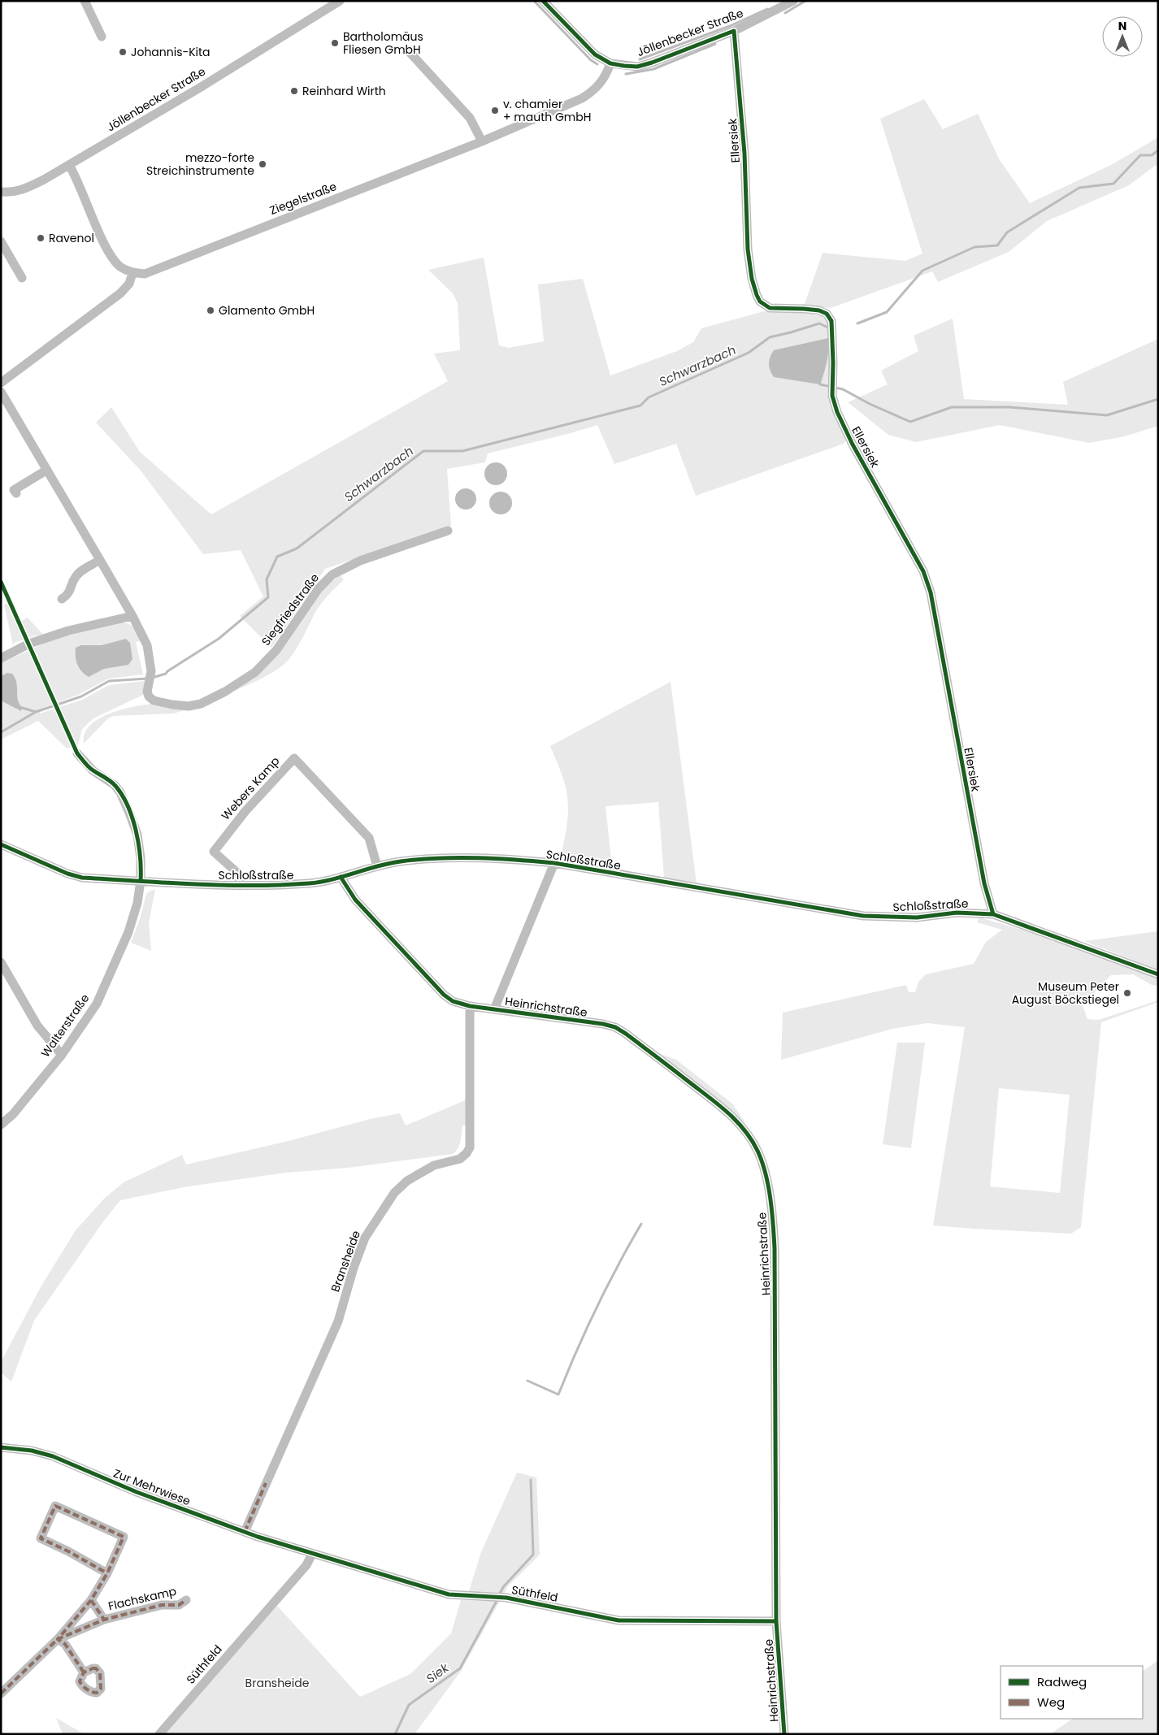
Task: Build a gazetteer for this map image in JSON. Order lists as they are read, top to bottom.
{
  "streets": {
    "street": [
      "Jöllenbecker Straße",
      "Ellersiek",
      "Ziegelstraße",
      "Siegfriedstraße",
      "Webers Kamp",
      "Schloßstraße",
      "Heinrichstraße",
      "Walterstraße",
      "Bransheide",
      "Zur Mehrwiese",
      "Süthfeld",
      "Flachskamp"
    ]
  },
  "crossings": [
    ["Jöllenbecker Straße", "Ellersiek"],
    ["Jöllenbecker Straße", "Ziegelstraße"],
    ["Ellersiek", "Schloßstraße"],
    ["Webers Kamp", "Schloßstraße"],
    ["Schloßstraße", "Heinrichstraße"],
    ["Schloßstraße", "Walterstraße"],
    ["Heinrichstraße", "Bransheide"],
    ["Heinrichstraße", "Süthfeld"],
    ["Bransheide", "Zur Mehrwiese"],
    ["Zur Mehrwiese", "Süthfeld"]
  ],
  "water": ["Schwarzbach", "Siek"],
  "parks": ["Bransheide"],
  "places": [
    "Bartholomäus Fliesen GmbH",
    "Johannis-Kita",
    "Reinhard Wirth",
    "v. chamier + mauth GmbH",
    "mezzo-forte Streichinstrumente",
    "Ravenol",
    "Glamento GmbH",
    "Museum Peter August Böckstiegel"
  ],
  "legend": ["Radweg", "Weg"],
  "north": "top"
}
